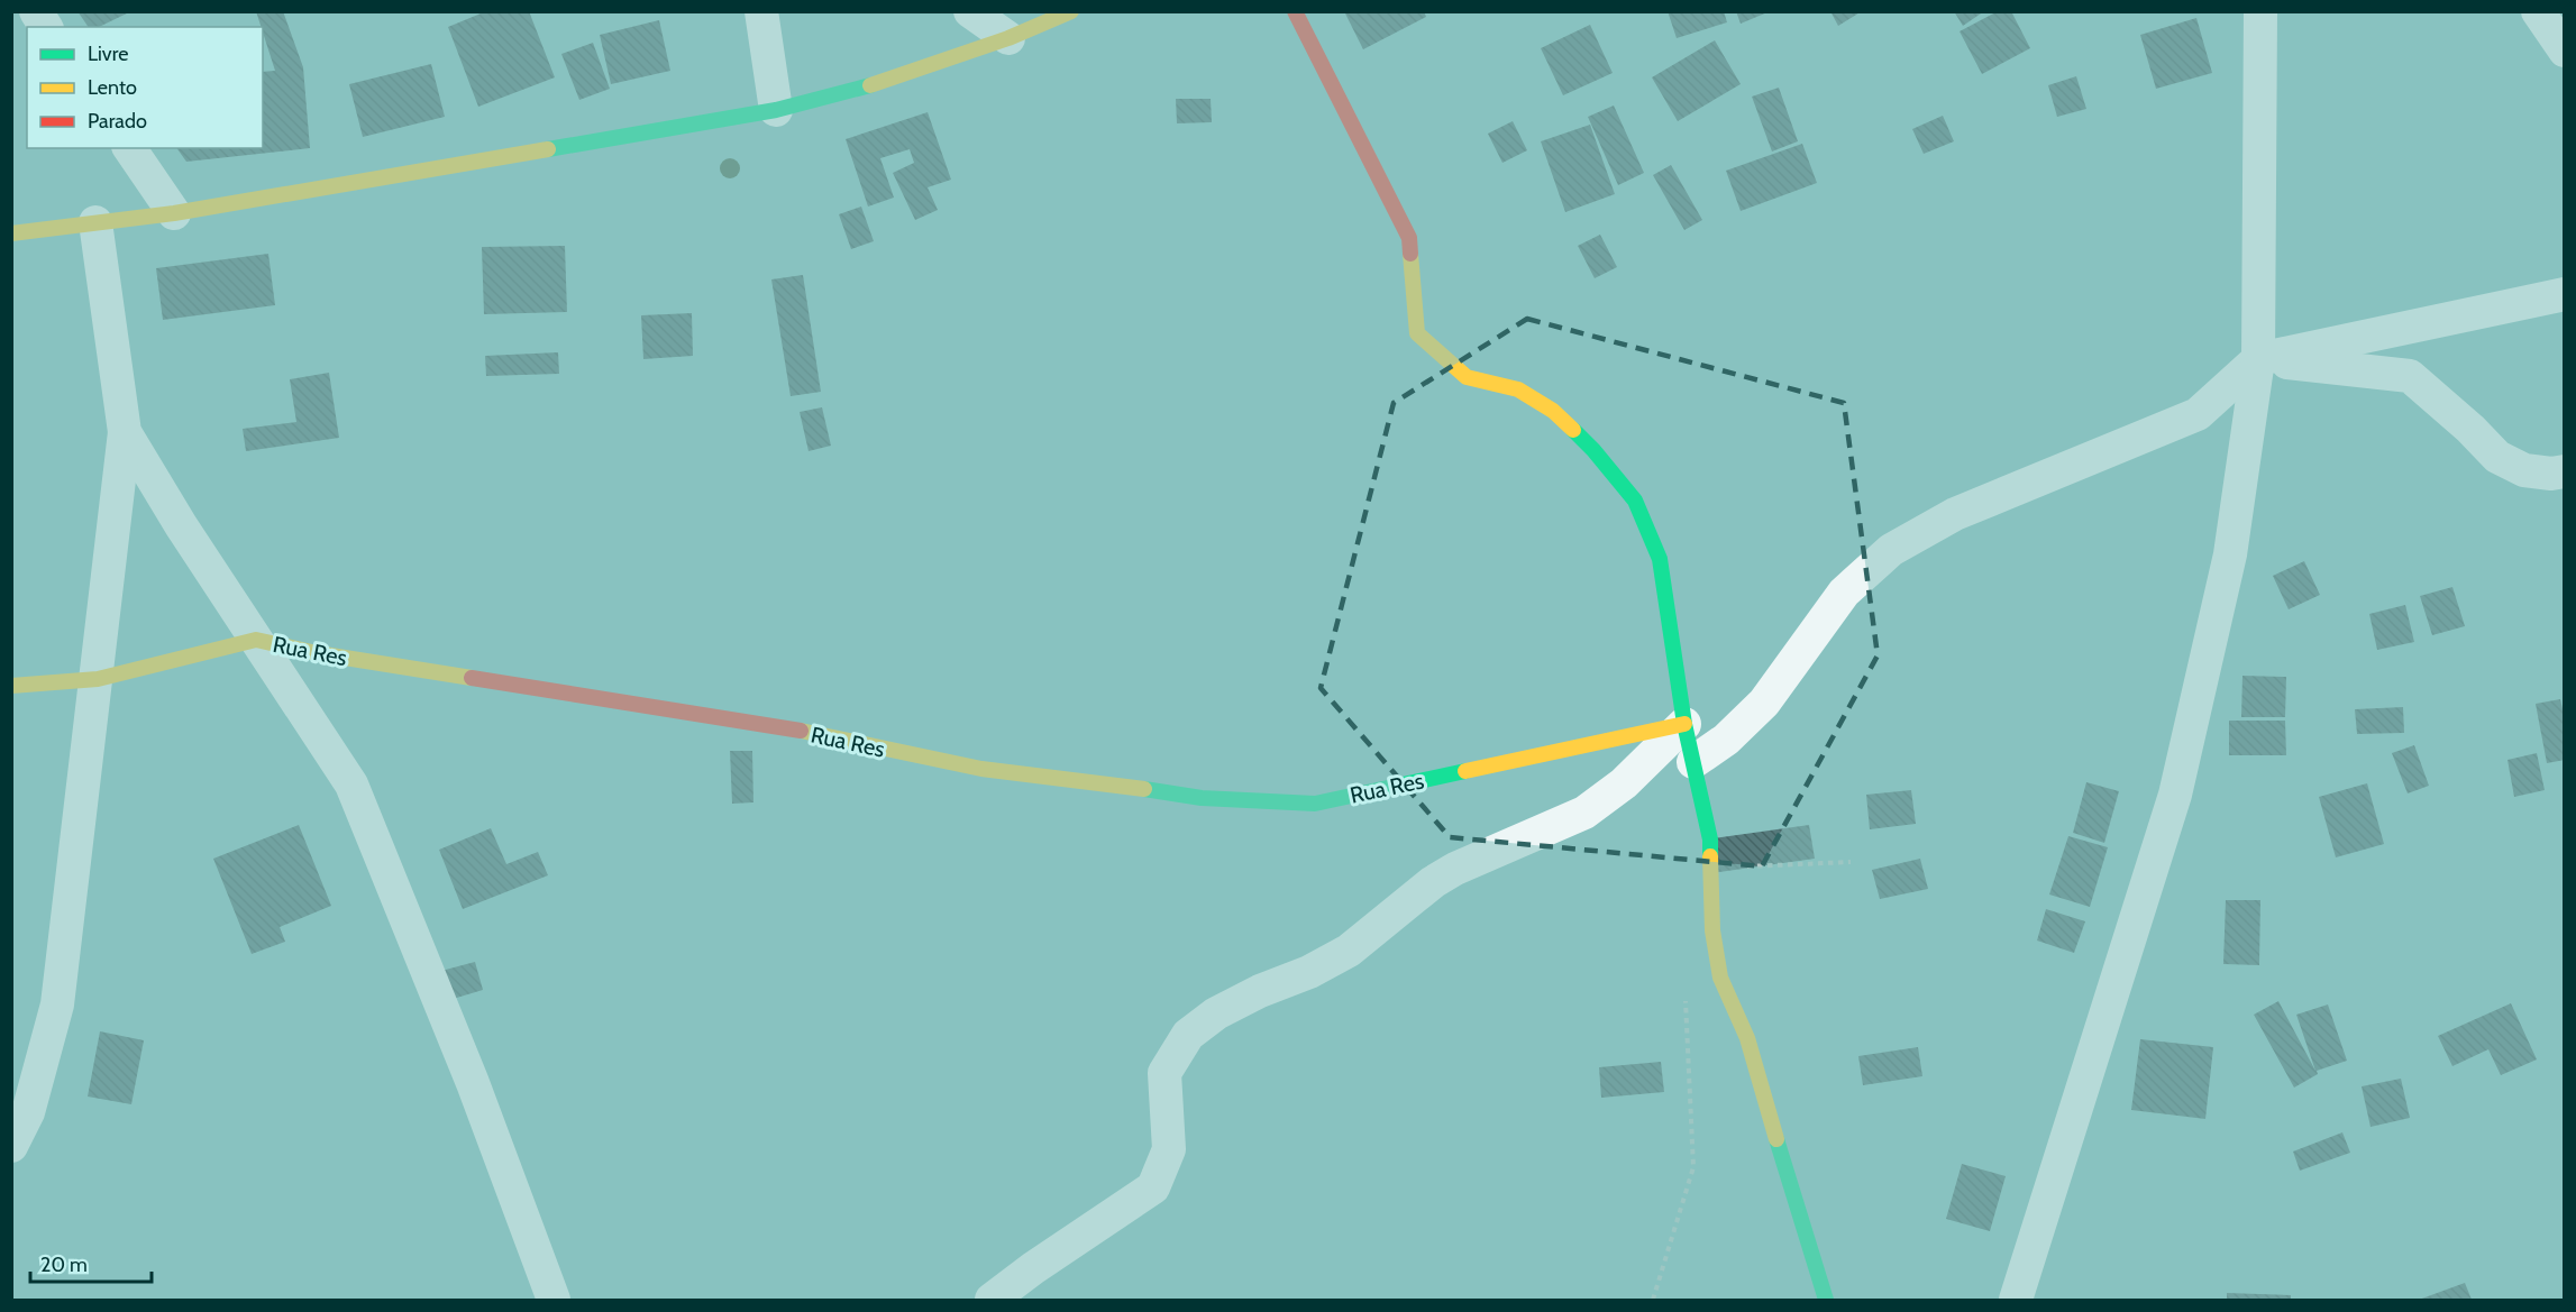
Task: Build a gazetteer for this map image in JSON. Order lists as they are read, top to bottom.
{
  "streets": {
    "street": ["Rua Res"]
  },
  "legend": ["Livre", "Lento", "Parado"],
  "scale_bar": "20 m"
}
